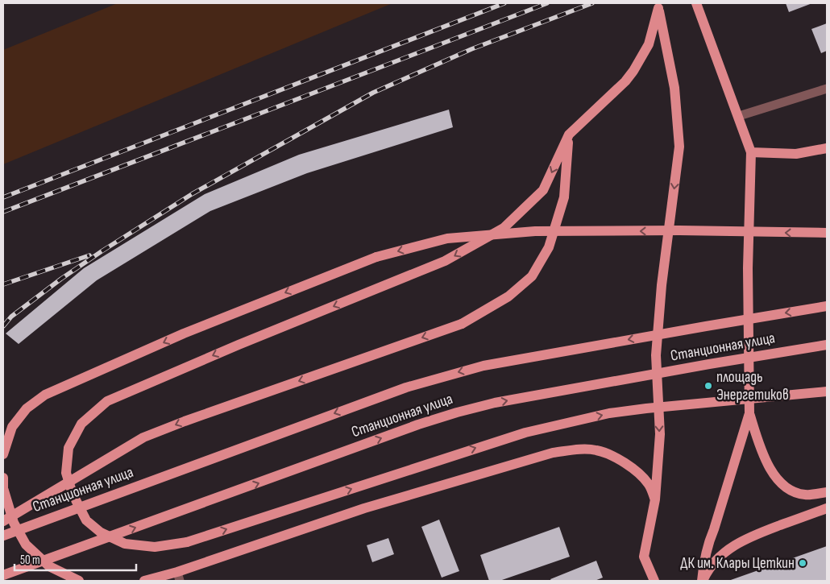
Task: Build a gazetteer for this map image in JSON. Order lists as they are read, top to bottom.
{
  "streets": {
    "main road": ["Станционная улица"]
  },
  "places": ["площадь Энергетиков", "ДК им. Клары Цеткин"],
  "scale_bar": "50 m"
}
